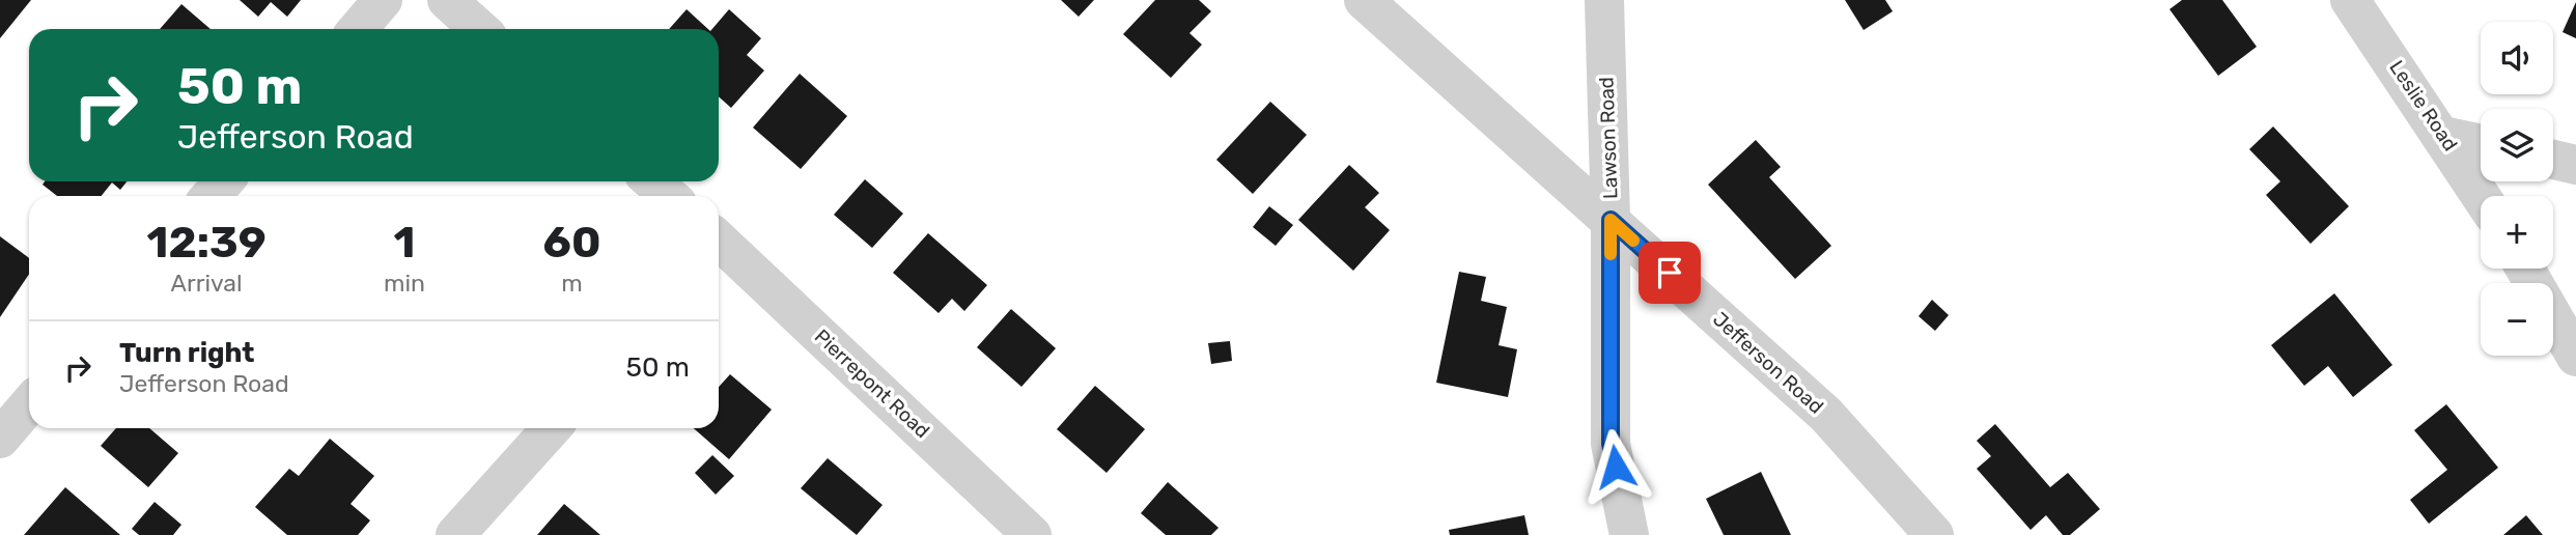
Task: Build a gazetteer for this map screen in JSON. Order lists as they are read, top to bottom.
{
  "streets": {
    "street": [
      "Leslie Road",
      "Lawson Road",
      "Jefferson Road",
      "Pierrepont Road"
    ]
  },
  "crossings": [
    ["Lawson Road", "Jefferson Road"]
  ],
  "page": {
    "map_buttons": ["+", "−"],
    "turn": ["50 m", "Jefferson Road"],
    "eta": [
      "12:39",
      "Arrival",
      "1",
      "min",
      "60",
      "m"
    ],
    "list": [
      {
        "name": "Turn right",
        "note": "Jefferson Road",
        "value": "50 m"
      }
    ]
  }
}
